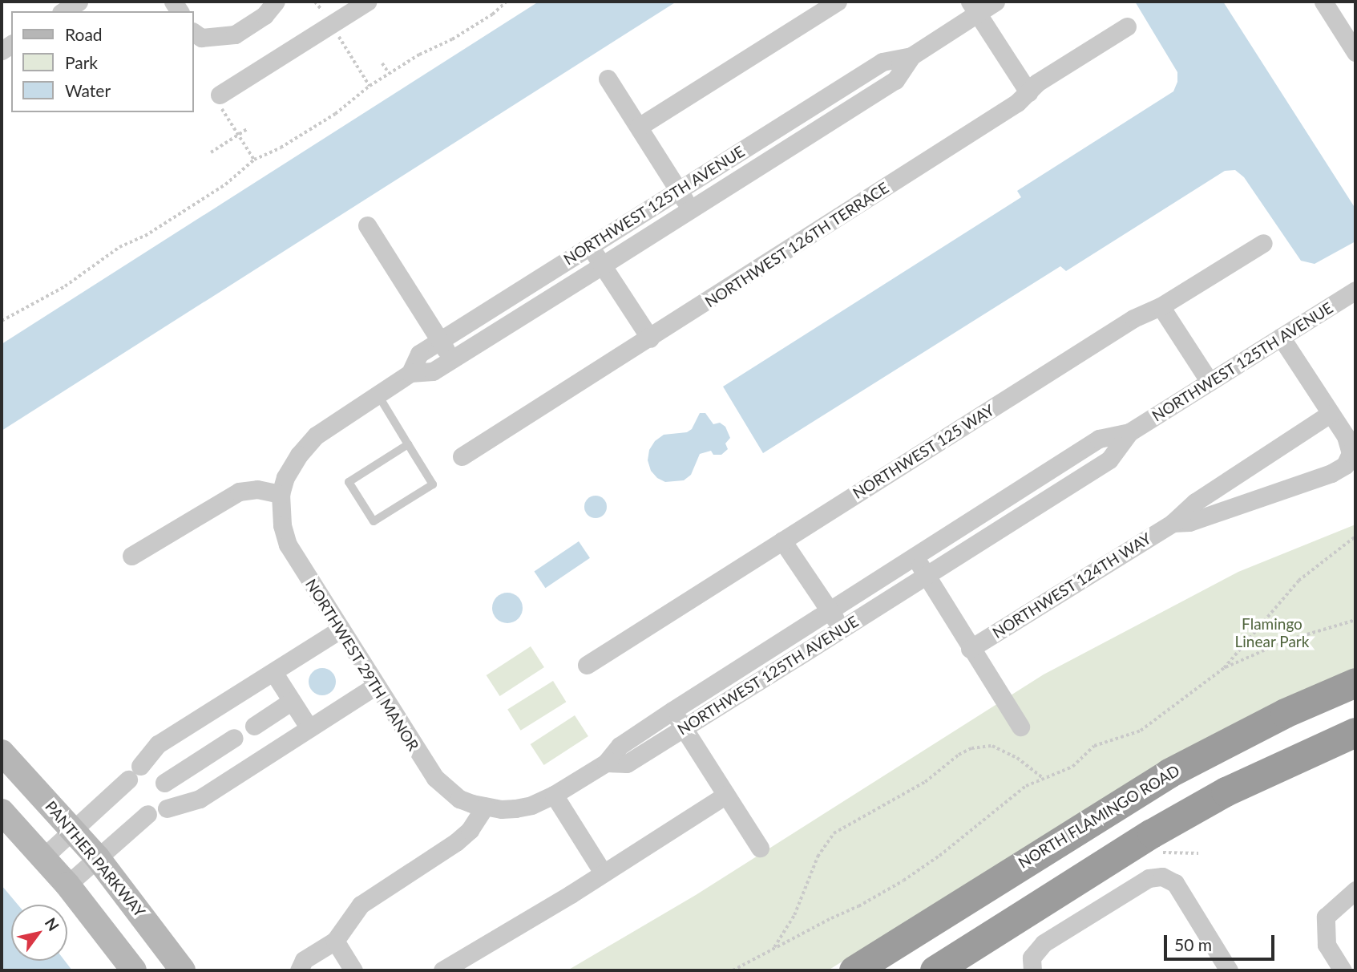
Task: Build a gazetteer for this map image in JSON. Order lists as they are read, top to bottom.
{
  "streets": {
    "highway": ["NORTH FLAMINGO ROAD"],
    "main road": ["PANTHER PARKWAY"],
    "street": [
      "NORTHWEST 125TH AVENUE",
      "NORTHWEST 126TH TERRACE",
      "NORTHWEST 125 WAY",
      "NORTHWEST 124TH WAY",
      "NORTHWEST 29TH MANOR"
    ]
  },
  "crossings": [
    ["NORTHWEST 125TH AVENUE", "NORTHWEST 124TH WAY"],
    ["NORTHWEST 125TH AVENUE", "NORTHWEST 29TH MANOR"]
  ],
  "parks": ["Flamingo Linear Park"],
  "legend": ["Road", "Park", "Water"],
  "scale_bar": "50 m",
  "north": "top right"
}
